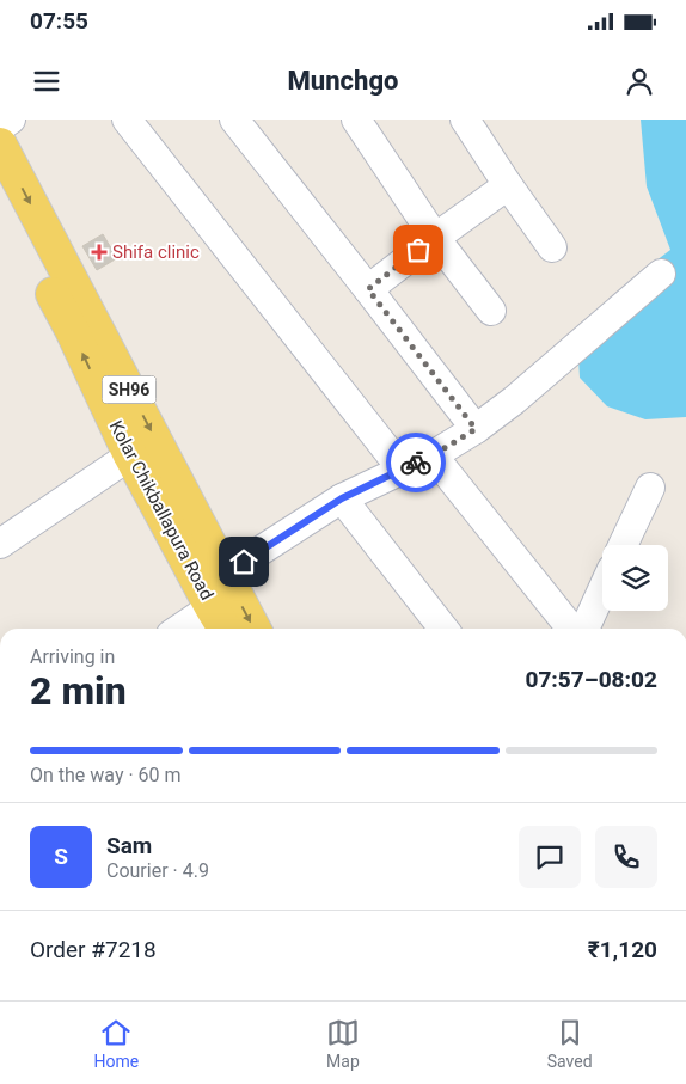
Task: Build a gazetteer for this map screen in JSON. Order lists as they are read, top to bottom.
{
  "streets": {
    "main road": ["SH96", "Kolar Chikballapura Road"]
  },
  "places": {
    "health": ["Shifa clinic"]
  },
  "page": {
    "status": "07:55",
    "header": "Munchgo",
    "heading": ["2 min", "Arriving in", "07:57–08:02"],
    "panel": [
      "Sam",
      "Courier · 4.9",
      "Order #7218",
      "₹1,120"
    ],
    "bar": "On the way · 60 m",
    "round": "S",
    "tabs": ["Home", "Map", "Saved"]
  }
}
